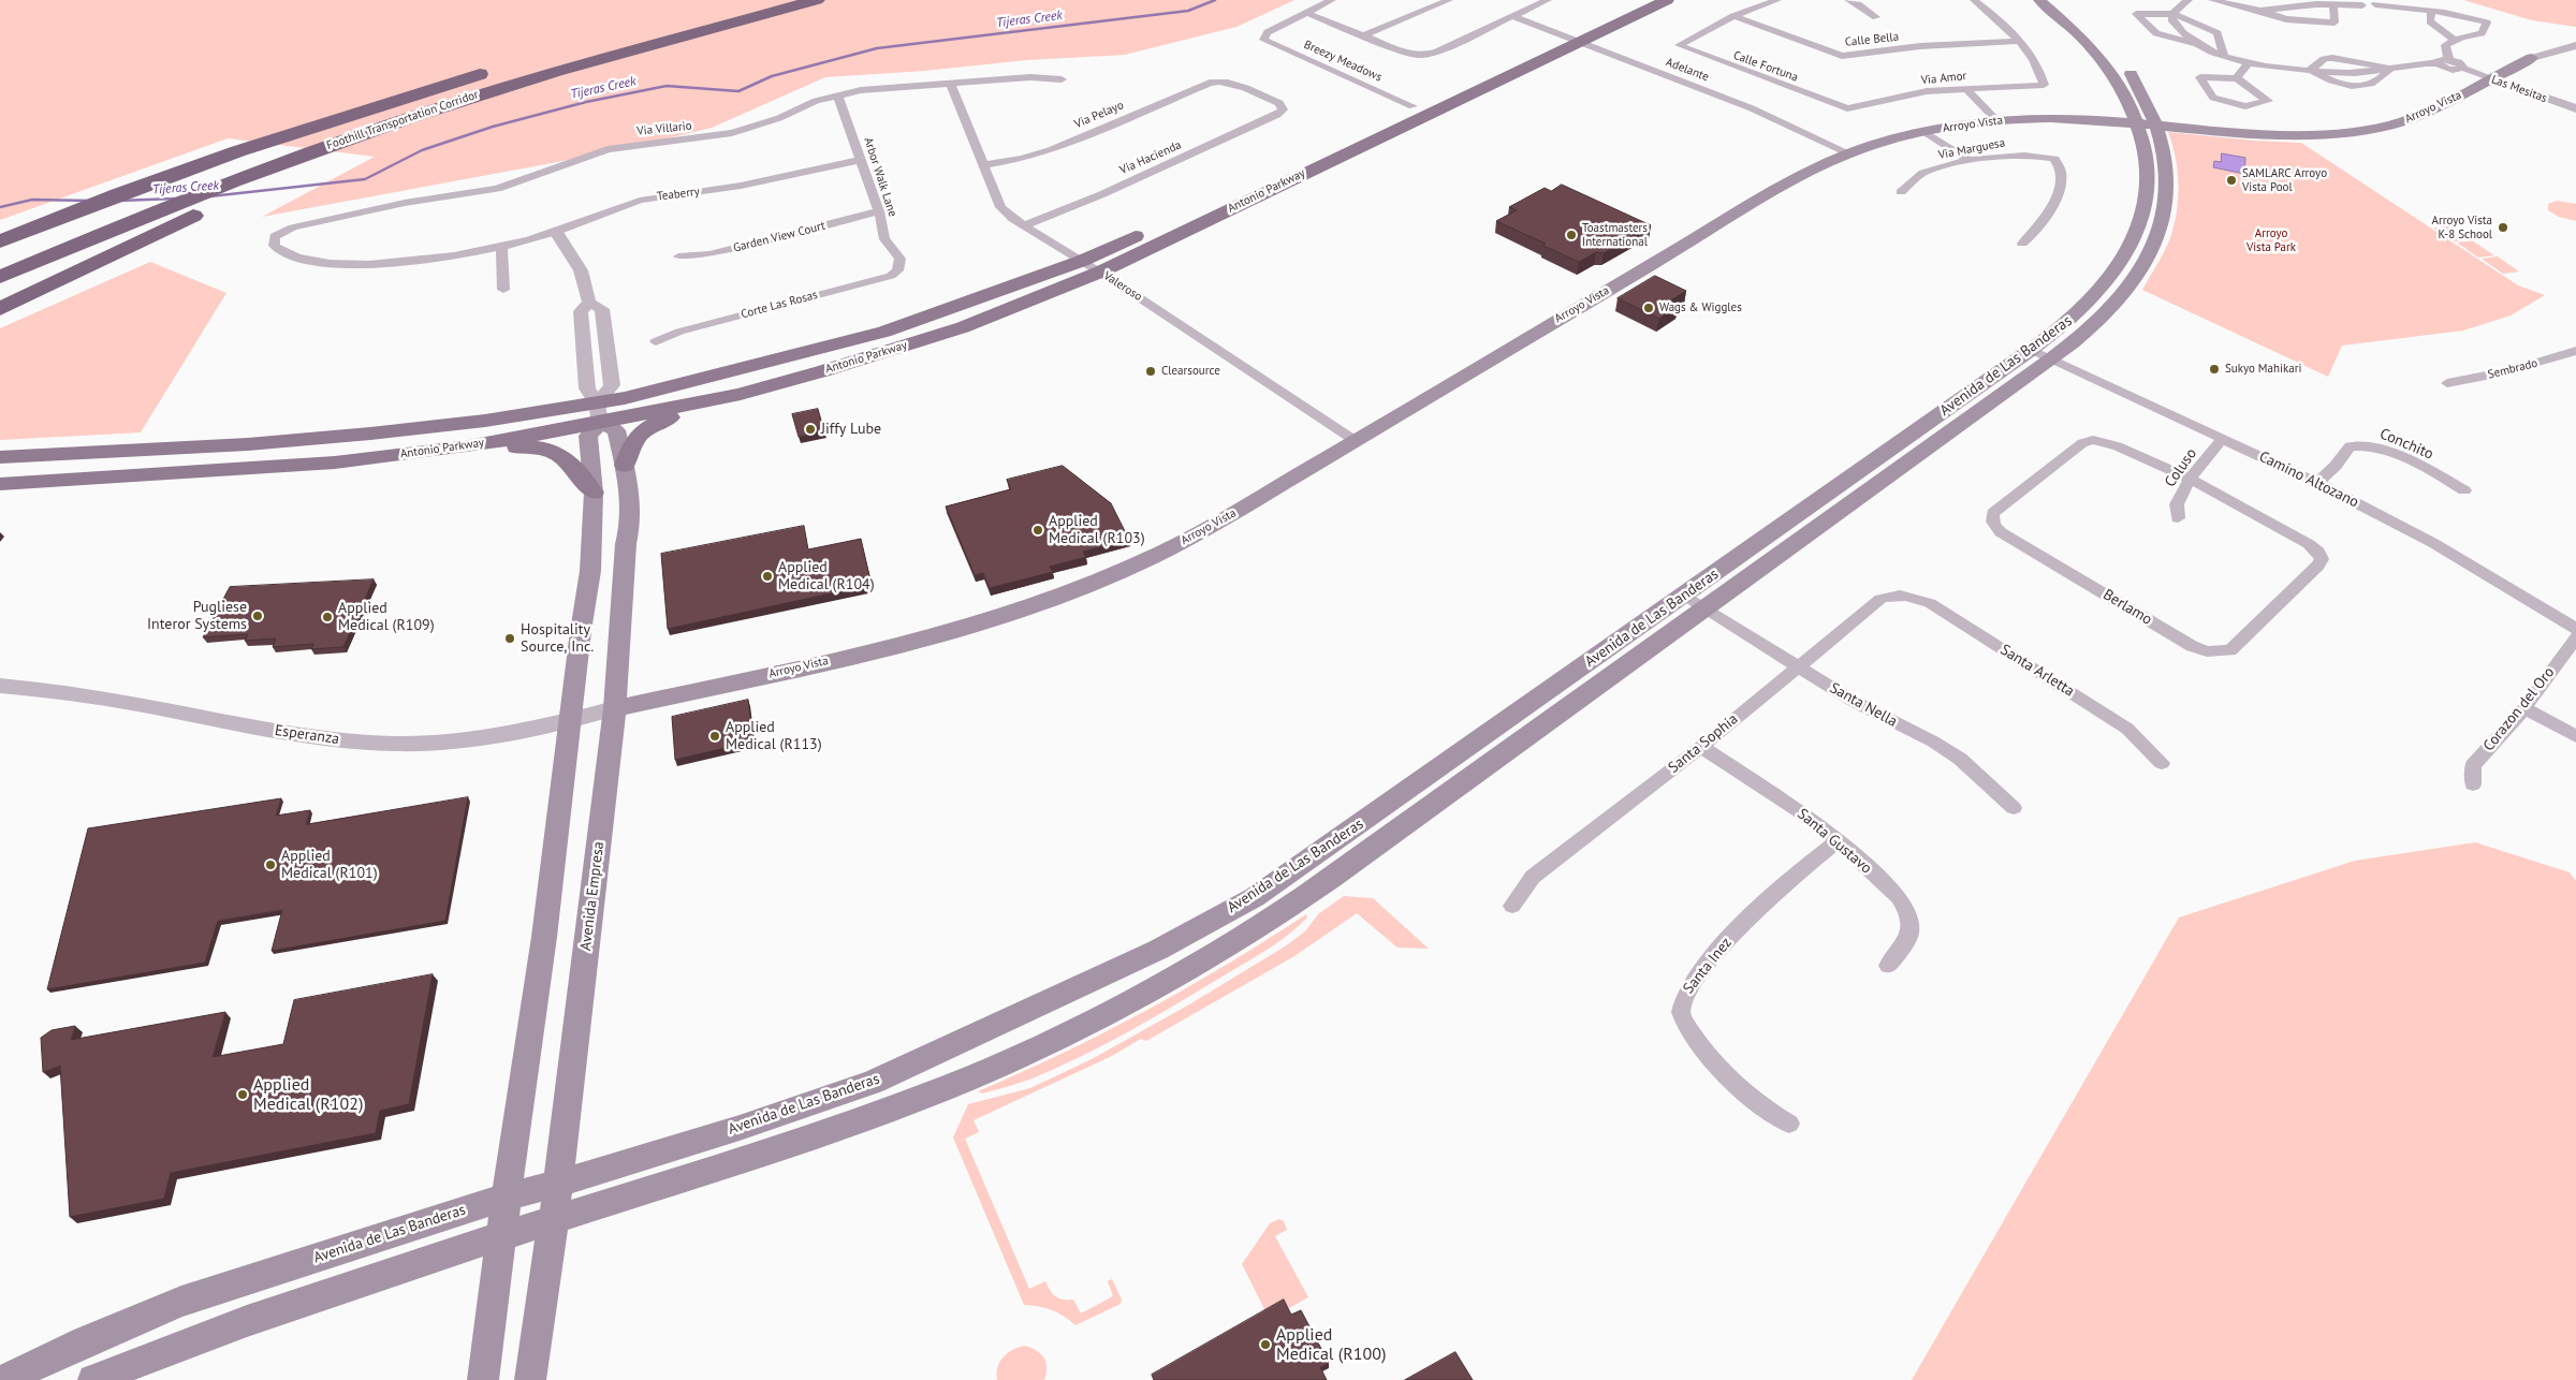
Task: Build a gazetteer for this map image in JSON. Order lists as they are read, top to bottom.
{
  "streets": {
    "highway": ["Foothill Transportation Corridor"],
    "main road": [
      "Arroyo Vista",
      "Antonio Parkway",
      "Avenida de Las Banderas",
      "Avenida Empresa"
    ],
    "street": [
      "Calle Bella",
      "Breezy Meadows",
      "Calle Fortuna",
      "Adelante",
      "Via Amor",
      "Las Mesitas",
      "Via Pelayo",
      "Via Villario",
      "Via Marguesa",
      "Via Hacienda",
      "Arbor Walk Lane",
      "Teaberry",
      "Garden View Court",
      "Valeroso",
      "Corte Las Rosas",
      "Sembrado",
      "Conchito",
      "Coluso",
      "Camino Altozano",
      "Berlamo",
      "Santa Arletta",
      "Santa Nella",
      "Corazon del Oro",
      "Esperanza",
      "Santa Sophia",
      "Santa Gustavo",
      "Santa Inez"
    ]
  },
  "crossings": [
    ["Calle Bella", "Calle Fortuna"],
    ["Calle Bella", "Via Amor"],
    ["Breezy Meadows", "Antonio Parkway"],
    ["Calle Fortuna", "Via Amor"],
    ["Adelante", "Arroyo Vista"],
    ["Adelante", "Antonio Parkway"],
    ["Las Mesitas", "Arroyo Vista"],
    ["Arroyo Vista", "Valeroso"],
    ["Arroyo Vista", "Avenida de Las Banderas"],
    ["Arroyo Vista", "Esperanza"],
    ["Arroyo Vista", "Avenida Empresa"],
    ["Via Pelayo", "Via Hacienda"],
    ["Via Pelayo", "Valeroso"],
    ["Via Villario", "Arbor Walk Lane"],
    ["Via Villario", "Teaberry"],
    ["Via Villario", "Valeroso"],
    ["Via Hacienda", "Valeroso"],
    ["Arbor Walk Lane", "Teaberry"],
    ["Arbor Walk Lane", "Garden View Court"],
    ["Arbor Walk Lane", "Corte Las Rosas"],
    ["Antonio Parkway", "Valeroso"],
    ["Antonio Parkway", "Avenida Empresa"],
    ["Avenida de Las Banderas", "Camino Altozano"],
    ["Avenida de Las Banderas", "Santa Nella"],
    ["Avenida de Las Banderas", "Avenida Empresa"],
    ["Conchito", "Camino Altozano"],
    ["Coluso", "Camino Altozano"],
    ["Coluso", "Berlamo"],
    ["Santa Arletta", "Santa Sophia"],
    ["Santa Nella", "Santa Sophia"],
    ["Esperanza", "Avenida Empresa"],
    ["Santa Sophia", "Santa Gustavo"],
    ["Santa Gustavo", "Santa Inez"]
  ],
  "water": ["Tijeras Creek"],
  "parks": ["Arroyo Vista Park"],
  "places": [
    "SAMLARC Arroyo Vista Pool",
    "Arroyo Vista K-8 School",
    "Toastmasters International",
    "Wags & Wiggles",
    "Sukyo Mahikari",
    "Clearsource",
    "Jiffy Lube",
    "Applied Medical (R103)",
    "Applied Medical (R104)",
    "Pugliese Interor Systems",
    "Applied Medical (R109)",
    "Hospitality Source, Inc.",
    "Applied Medical (R113)",
    "Applied Medical (R101)",
    "Applied Medical (R102)",
    "Applied Medical (R100)"
  ]
}
